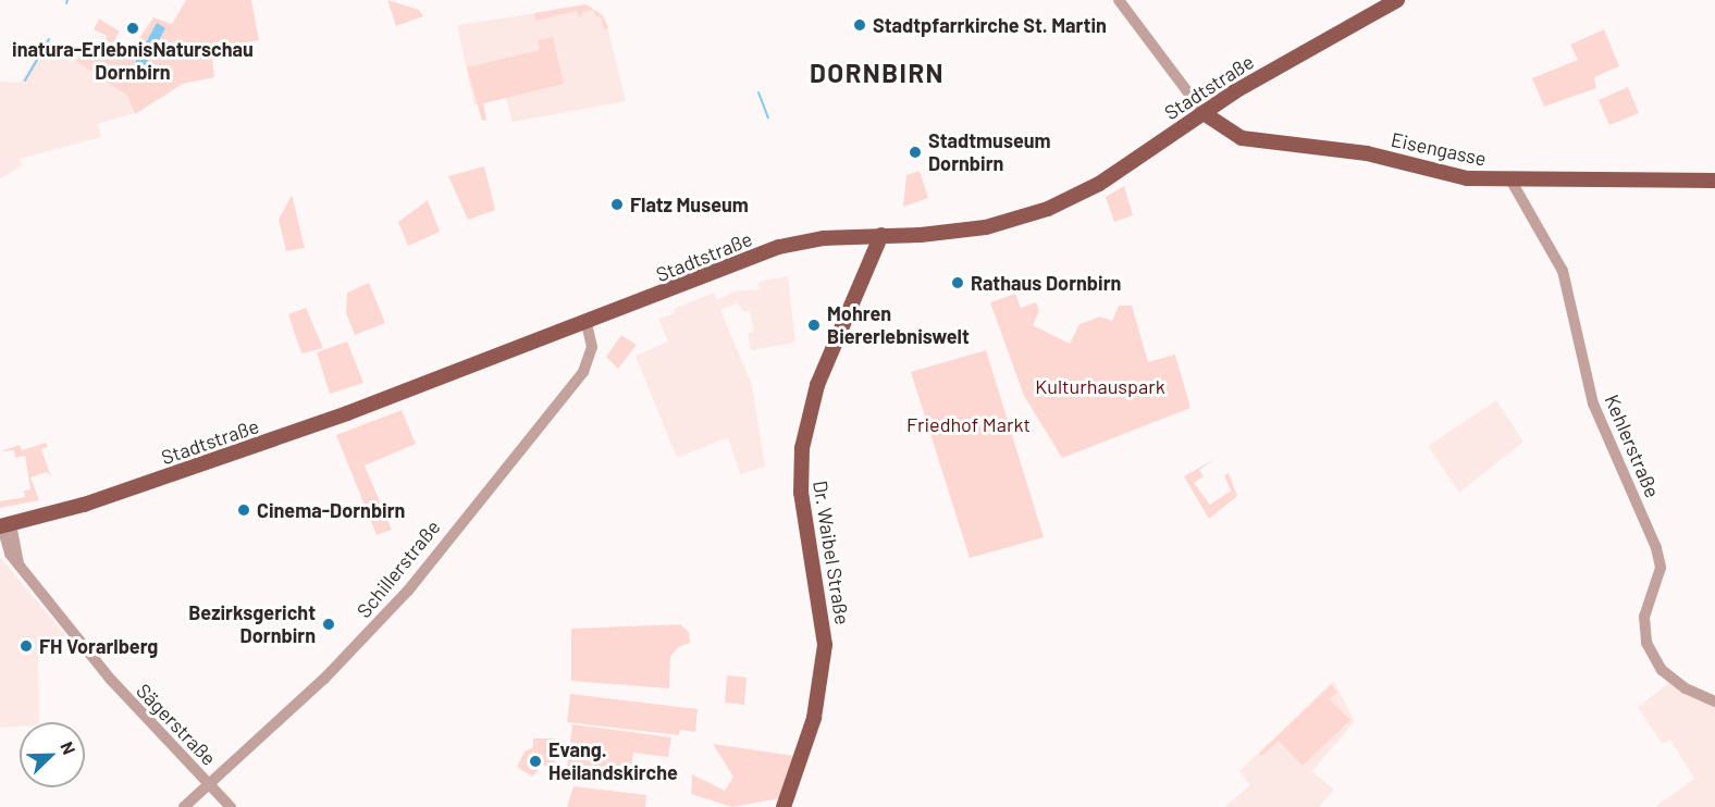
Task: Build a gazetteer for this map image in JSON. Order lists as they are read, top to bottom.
{
  "streets": {
    "main road": ["Stadtstraße", "Eisengasse", "Dr. Waibel Straße"],
    "street": ["Kehlerstraße", "Schillerstraße", "Sägerstraße"]
  },
  "crossings": [
    ["Stadtstraße", "Eisengasse"],
    ["Stadtstraße", "Dr. Waibel Straße"],
    ["Stadtstraße", "Schillerstraße"],
    ["Stadtstraße", "Sägerstraße"],
    ["Eisengasse", "Kehlerstraße"],
    ["Schillerstraße", "Sägerstraße"]
  ],
  "districts": ["DORNBIRN"],
  "parks": ["Kulturhauspark", "Friedhof Markt"],
  "places": [
    "Stadtpfarrkirche St. Martin",
    "inatura-ErlebnisNaturschau Dornbirn",
    "Stadtmuseum Dornbirn",
    "Flatz Museum",
    "Rathaus Dornbirn",
    "Mohren Biererlebniswelt",
    "Cinema-Dornbirn",
    "Bezirksgericht Dornbirn",
    "FH Vorarlberg",
    "Evang. Heilandskirche"
  ],
  "north": "top right"
}
